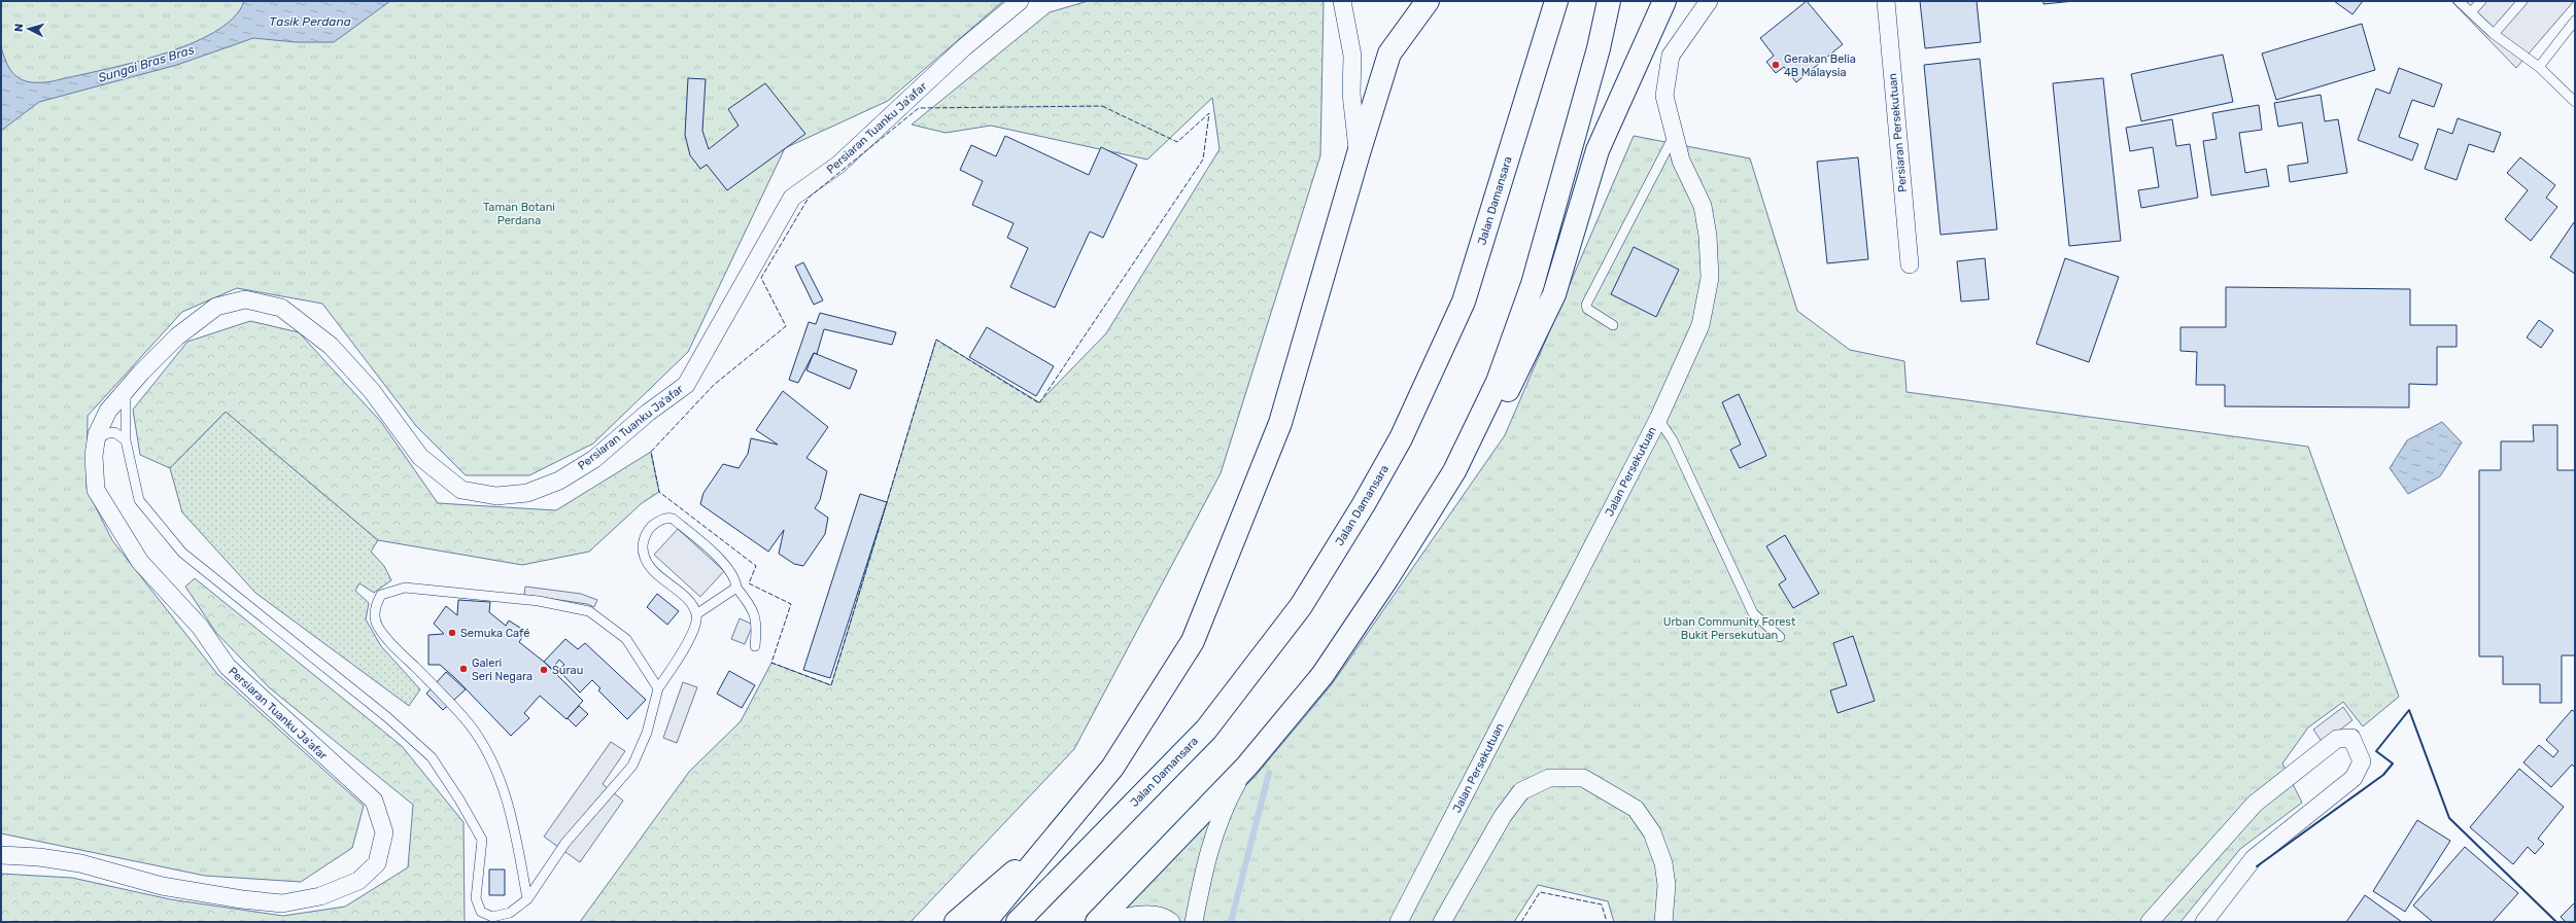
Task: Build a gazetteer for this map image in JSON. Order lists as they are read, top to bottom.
{
  "streets": {
    "main road": ["Jalan Damansara"],
    "street": ["Persiaran Tuanku Ja'afar", "Persiaran Persekutuan", "Jalan Persekutuan"]
  },
  "water": ["Tasik Perdana", "Sungai Bras Bras"],
  "parks": ["Taman Botani Perdana", "Urban Community Forest Bukit Persekutuan"],
  "places": [
    "Gerakan Belia 4B Malaysia",
    "Semuka Café",
    "Galeri Seri Negara",
    "Surau"
  ],
  "north": "left"
}
